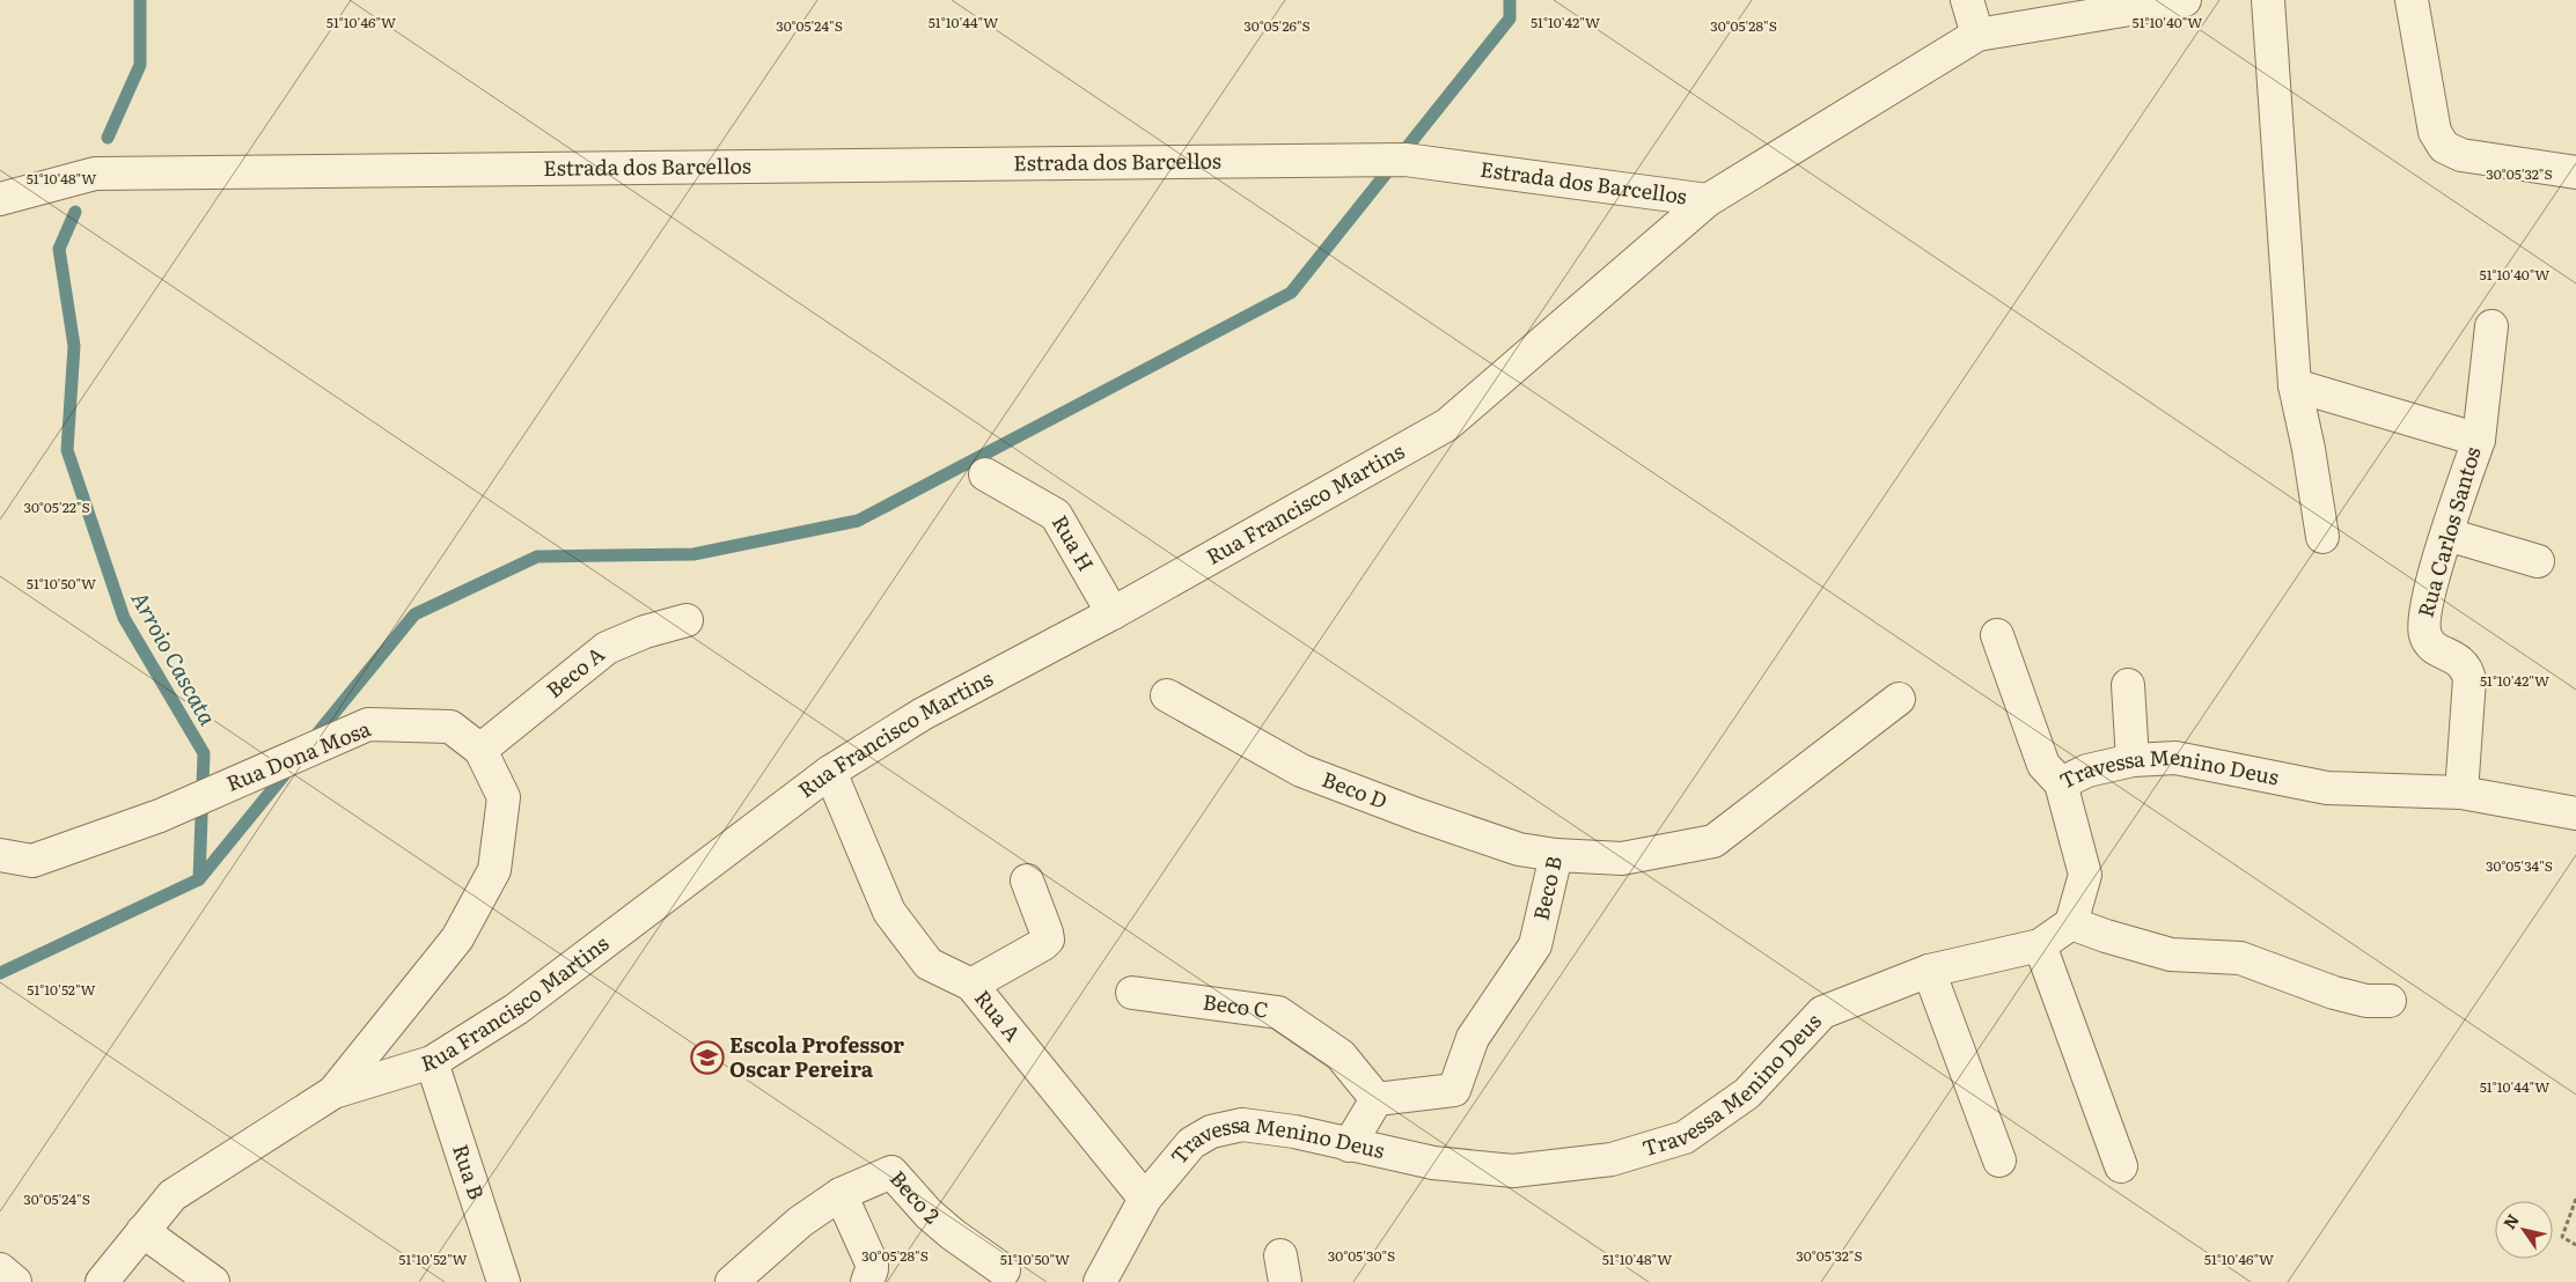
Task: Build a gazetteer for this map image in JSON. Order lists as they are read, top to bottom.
{
  "streets": {
    "street": [
      "Estrada dos Barcellos",
      "Rua Francisco Martins",
      "Rua Carlos Santos",
      "Rua H",
      "Beco A",
      "Rua Dona Mosa",
      "Travessa Menino Deus",
      "Beco D",
      "Beco B",
      "Beco C",
      "Rua A",
      "Rua B",
      "Beco 2"
    ]
  },
  "crossings": [
    ["Estrada dos Barcellos", "Rua Francisco Martins"],
    ["Rua Francisco Martins", "Rua H"],
    ["Rua Francisco Martins", "Rua Dona Mosa"],
    ["Rua Francisco Martins", "Rua A"],
    ["Rua Francisco Martins", "Rua B"],
    ["Rua Carlos Santos", "Travessa Menino Deus"],
    ["Beco A", "Rua Dona Mosa"],
    ["Travessa Menino Deus", "Rua A"],
    ["Beco D", "Beco B"],
    ["Beco B", "Beco C"]
  ],
  "water": ["Arroio Cascata"],
  "places": {
    "school or university": ["Escola Professor Oscar Pereira"]
  },
  "north": "top left",
  "coordinates": [
    "51°10'40\"W",
    "51°10'46\"W",
    "51°10'44\"W",
    "51°10'42\"W",
    "30°05'28\"S",
    "30°05'24\"S",
    "30°05'26\"S",
    "30°05'32\"S",
    "51°10'48\"W",
    "30°05'22\"S",
    "51°10'50\"W",
    "30°05'34\"S",
    "51°10'52\"W",
    "30°05'30\"S"
  ]
}
